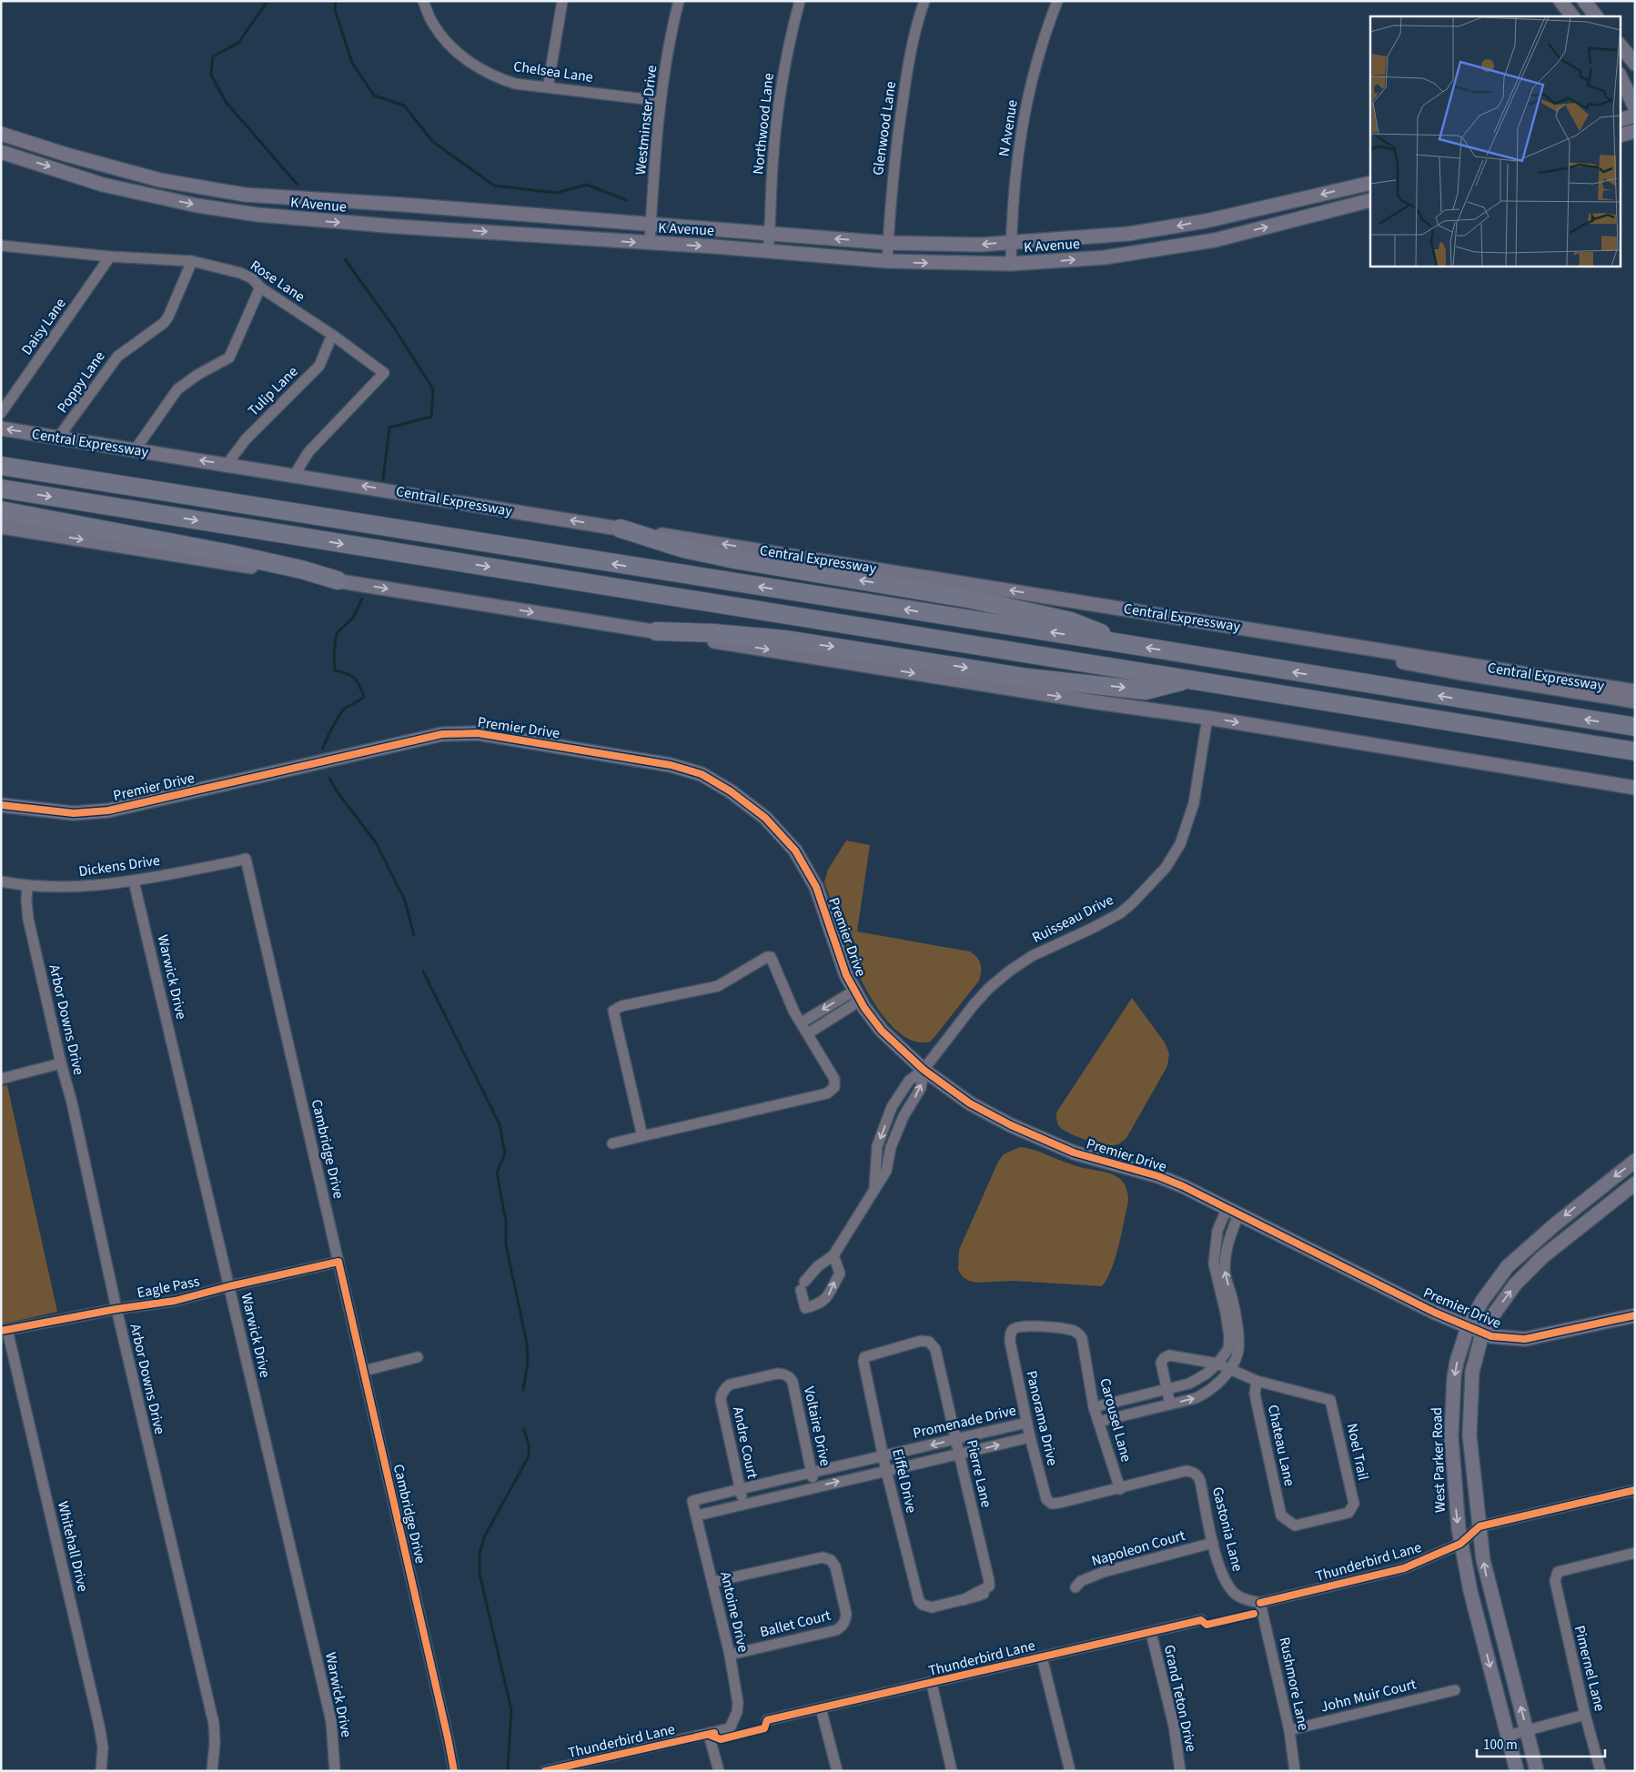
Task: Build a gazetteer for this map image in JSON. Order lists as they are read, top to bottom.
{
  "streets": {
    "main road": [
      "K Avenue",
      "Central Expressway",
      "Premier Drive",
      "West Parker Road"
    ],
    "street": [
      "Chelsea Lane",
      "Westminster Drive",
      "Northwood Lane",
      "Glenwood Lane",
      "N Avenue",
      "Rose Lane",
      "Daisy Lane",
      "Poppy Lane",
      "Tulip Lane",
      "Dickens Drive",
      "Ruisseau Drive",
      "Warwick Drive",
      "Arbor Downs Drive",
      "Cambridge Drive",
      "Eagle Pass",
      "Panorama Drive",
      "Carousel Lane",
      "Promenade Drive",
      "Voltaire Drive",
      "Andre Court",
      "Chateau Lane",
      "Noel Trail",
      "Pierre Lane",
      "Eiffel Drive",
      "Gastonia Lane",
      "Whitehall Drive",
      "Napoleon Court",
      "Thunderbird Lane",
      "Antoine Drive",
      "Ballet Court",
      "Pimernel Lane",
      "Rushmore Lane",
      "John Muir Court",
      "Grand Teton Drive"
    ]
  },
  "crossings": [
    ["Chelsea Lane", "Westminster Drive"],
    ["Westminster Drive", "K Avenue"],
    ["Northwood Lane", "K Avenue"],
    ["Glenwood Lane", "K Avenue"],
    ["N Avenue", "K Avenue"],
    ["Rose Lane", "Daisy Lane"],
    ["Rose Lane", "Poppy Lane"],
    ["Rose Lane", "Tulip Lane"],
    ["Rose Lane", "Central Expressway"],
    ["Poppy Lane", "Central Expressway"],
    ["Tulip Lane", "Central Expressway"],
    ["Premier Drive", "Ruisseau Drive"],
    ["Premier Drive", "West Parker Road"],
    ["Dickens Drive", "Warwick Drive"],
    ["Dickens Drive", "Arbor Downs Drive"],
    ["Dickens Drive", "Cambridge Drive"],
    ["Warwick Drive", "Eagle Pass"],
    ["Arbor Downs Drive", "Eagle Pass"],
    ["Cambridge Drive", "Eagle Pass"],
    ["Eagle Pass", "Whitehall Drive"],
    ["Panorama Drive", "Carousel Lane"],
    ["Panorama Drive", "Promenade Drive"],
    ["Panorama Drive", "Gastonia Lane"],
    ["Carousel Lane", "Gastonia Lane"],
    ["Promenade Drive", "Voltaire Drive"],
    ["Promenade Drive", "Andre Court"],
    ["Promenade Drive", "Pierre Lane"],
    ["Promenade Drive", "Eiffel Drive"],
    ["Promenade Drive", "Antoine Drive"],
    ["Voltaire Drive", "Andre Court"],
    ["Chateau Lane", "Noel Trail"],
    ["West Parker Road", "Thunderbird Lane"],
    ["Pierre Lane", "Eiffel Drive"],
    ["Gastonia Lane", "Napoleon Court"],
    ["Gastonia Lane", "Thunderbird Lane"],
    ["Gastonia Lane", "Rushmore Lane"],
    ["Thunderbird Lane", "Antoine Drive"],
    ["Thunderbird Lane", "Rushmore Lane"],
    ["Thunderbird Lane", "Grand Teton Drive"],
    ["Antoine Drive", "Ballet Court"],
    ["Rushmore Lane", "John Muir Court"]
  ],
  "scale_bar": "100 m"
}
